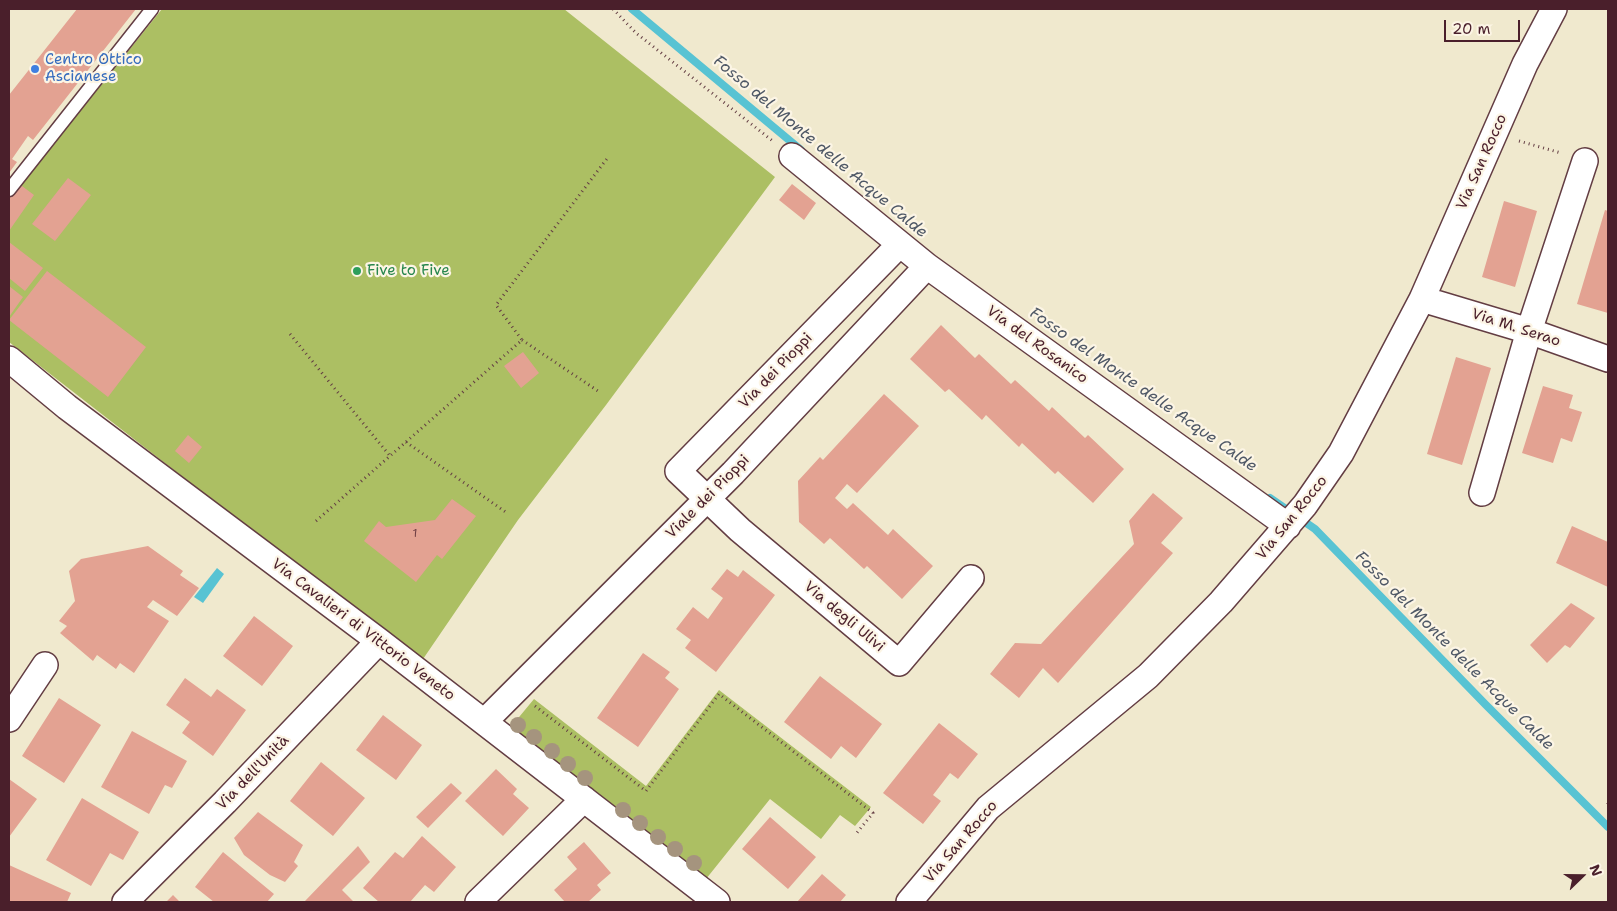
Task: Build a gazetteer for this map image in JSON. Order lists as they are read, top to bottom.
{
  "streets": {
    "street": [
      "Via San Rocco",
      "Via M. Serao",
      "Via del Rosanico",
      "Via dei Pioppi",
      "Viale dei Pioppi",
      "Via degli Ulivi",
      "Via Cavalieri di Vittorio Veneto",
      "Via dell'Unità"
    ]
  },
  "crossings": [
    ["Via San Rocco", "Via M. Serao"],
    ["Via San Rocco", "Via del Rosanico"],
    ["Via del Rosanico", "Via dei Pioppi"],
    ["Via del Rosanico", "Viale dei Pioppi"],
    ["Via dei Pioppi", "Viale dei Pioppi"],
    ["Via dei Pioppi", "Via degli Ulivi"],
    ["Viale dei Pioppi", "Via degli Ulivi"],
    ["Viale dei Pioppi", "Via Cavalieri di Vittorio Veneto"],
    ["Via Cavalieri di Vittorio Veneto", "Via dell'Unità"]
  ],
  "water": ["Fosso del Monte delle Acque Calde"],
  "places": ["Centro Ottico Ascianese", "Five to Five"],
  "house_numbers": ["1"],
  "scale_bar": "20 m",
  "north": "right"
}
